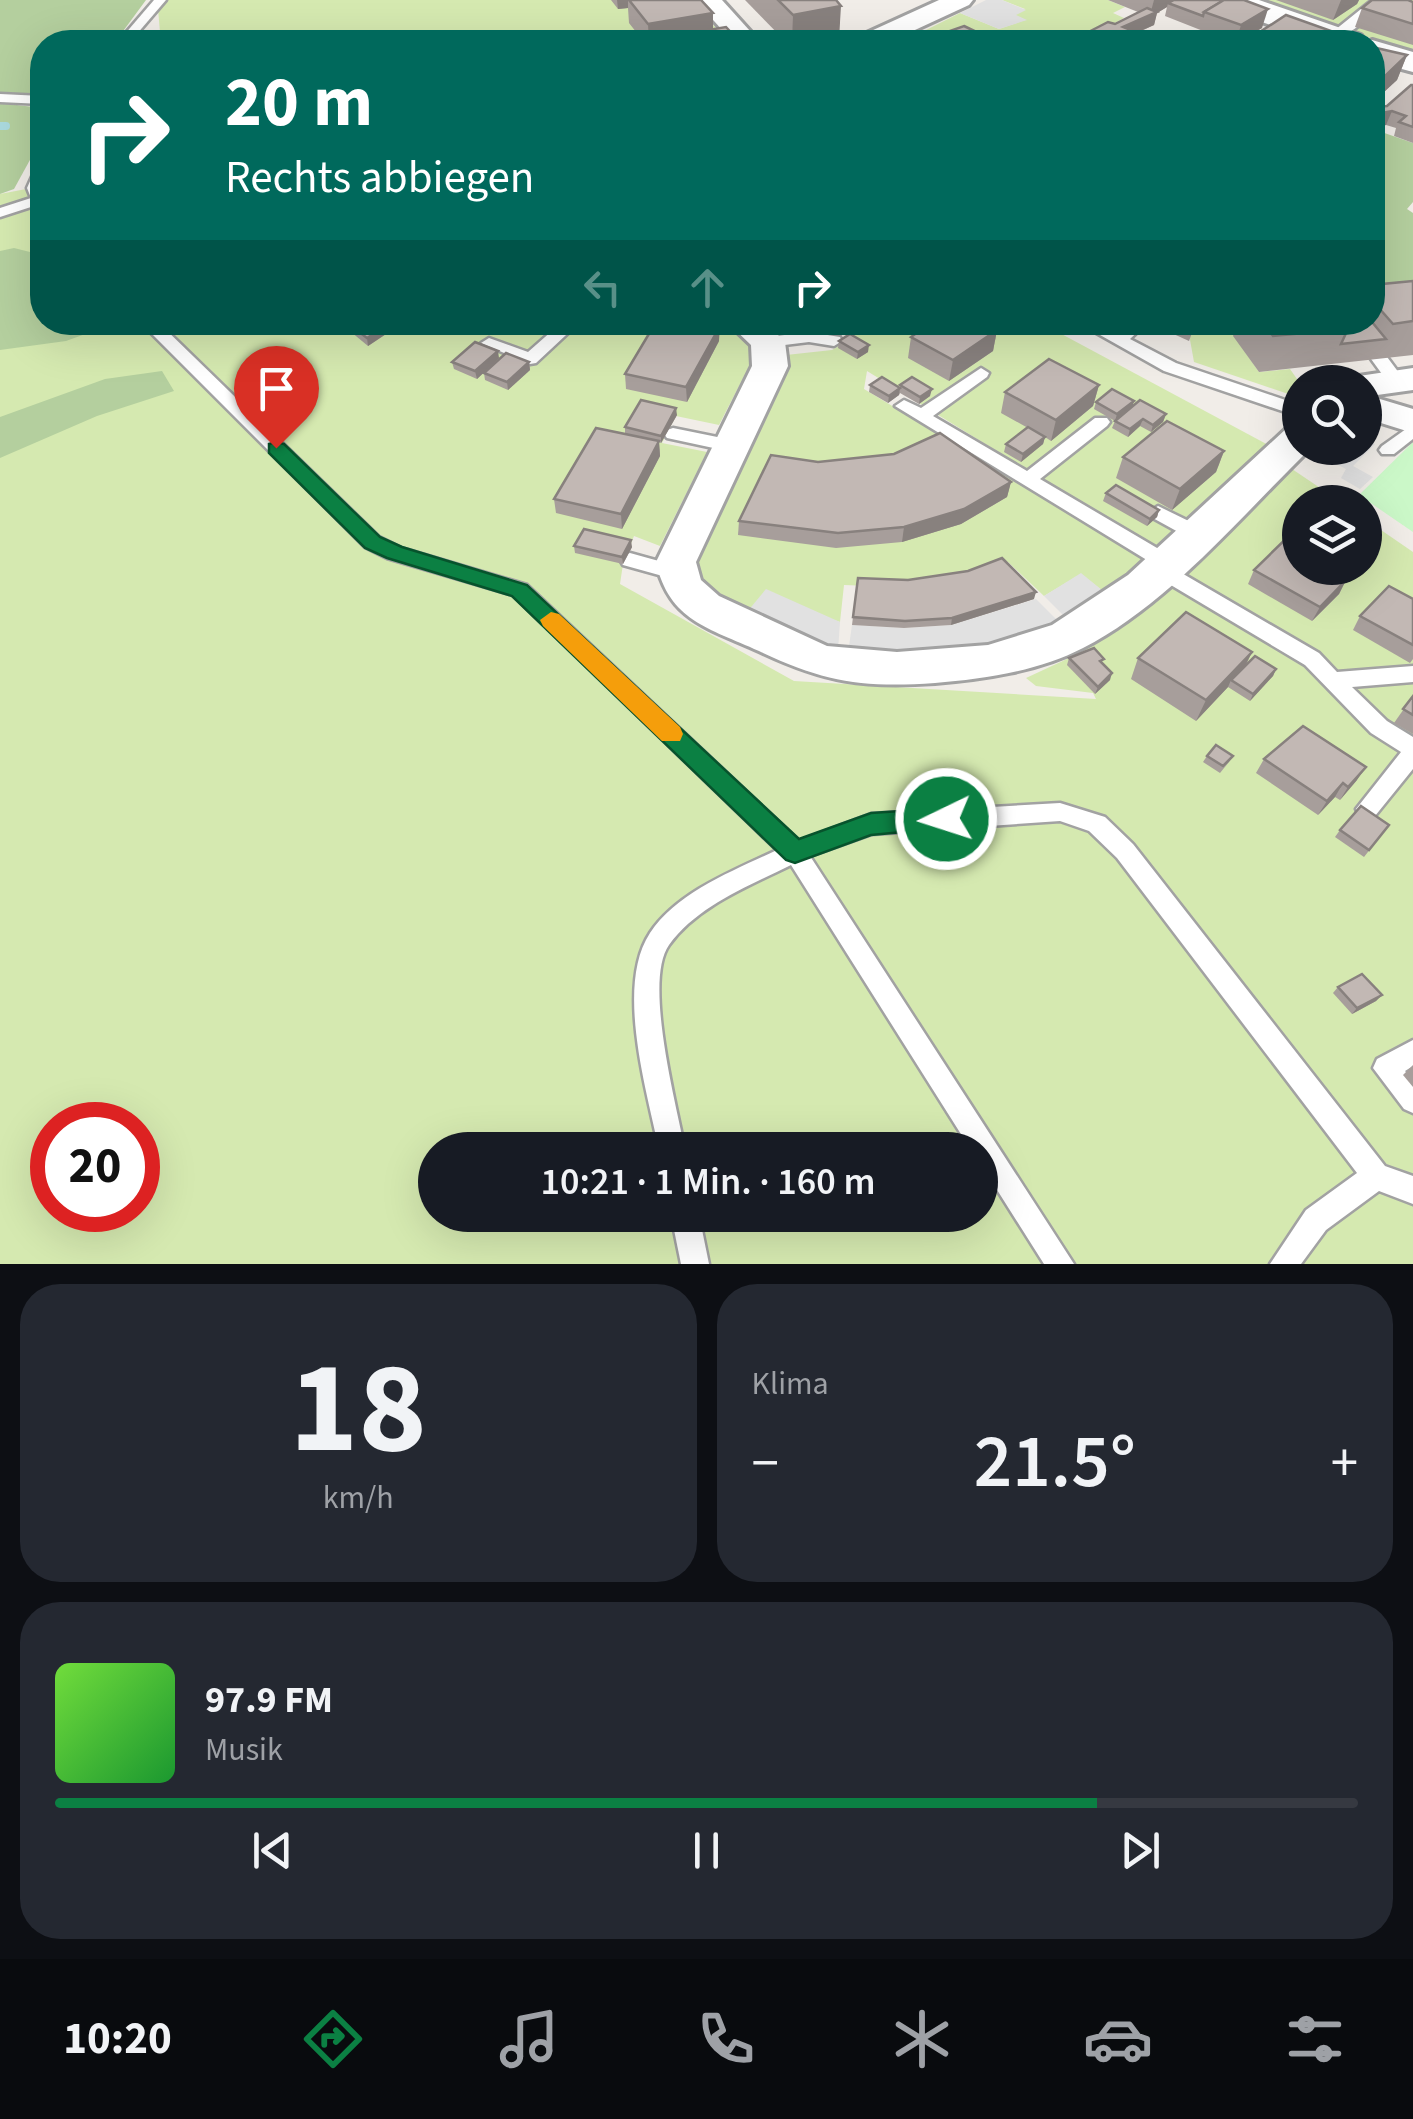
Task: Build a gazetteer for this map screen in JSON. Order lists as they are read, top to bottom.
{
  "page": {
    "turn": ["20 m", "Rechts abbiegen"],
    "limit": "20",
    "trip": "10:21 · 1 Min. · 160 m",
    "tile": [
      ["18", "km/h"],
      "Klima"
    ],
    "heat": ["−", "21.5°", "+"],
    "song": ["97.9 FM", "Musik"],
    "tabs": "10:20"
  }
}
